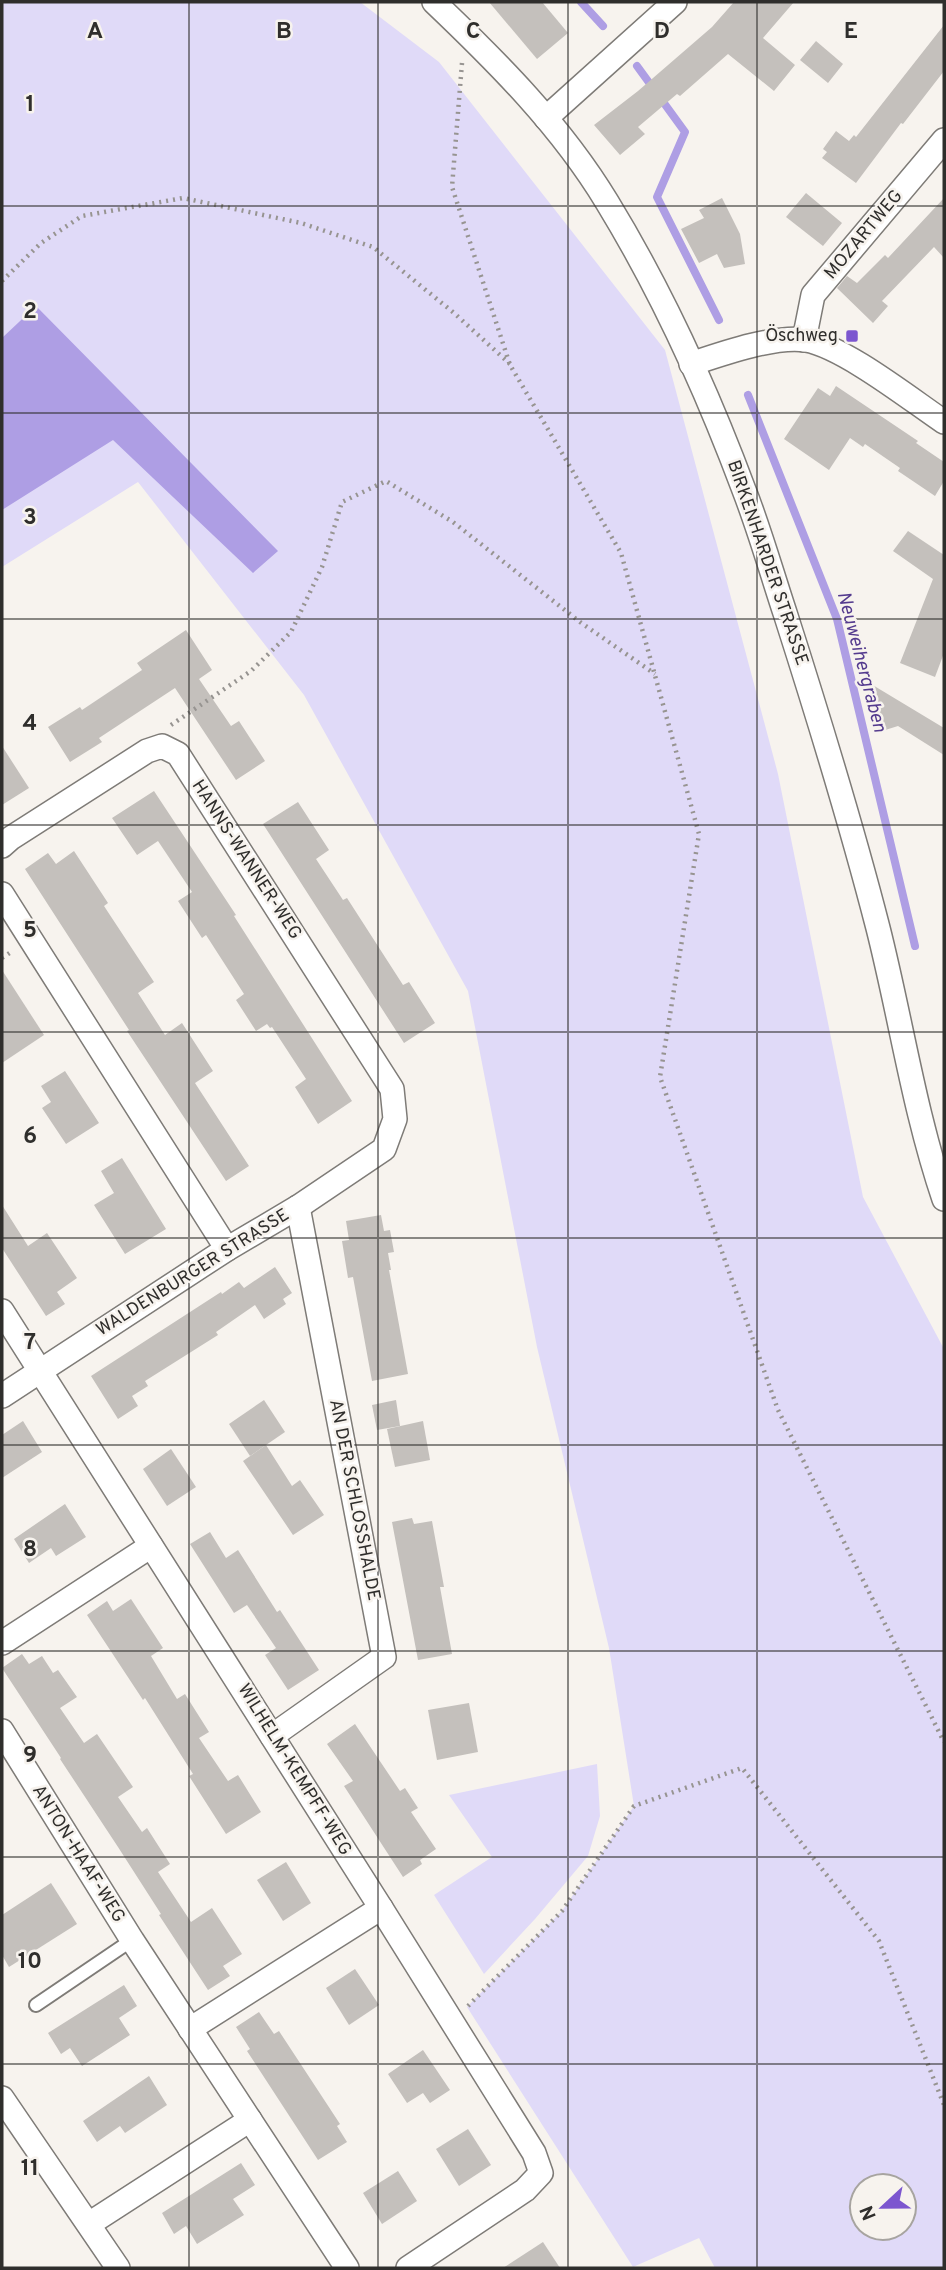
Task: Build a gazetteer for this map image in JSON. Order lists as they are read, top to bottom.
{
  "streets": {
    "street": [
      "MOZARTWEG",
      "BIRKENHARDER STRASSE",
      "HANNS-WANNER-WEG",
      "WALDENBURGER STRASSE",
      "AN DER SCHLOSSHALDE",
      "WILHELM-KEMPFF-WEG",
      "ANTON-HAAF-WEG"
    ]
  },
  "crossings": [
    ["HANNS-WANNER-WEG", "WALDENBURGER STRASSE"],
    ["WALDENBURGER STRASSE", "AN DER SCHLOSSHALDE"],
    ["WALDENBURGER STRASSE", "WILHELM-KEMPFF-WEG"],
    ["AN DER SCHLOSSHALDE", "WILHELM-KEMPFF-WEG"]
  ],
  "water": ["Neuweihergraben"],
  "places": {
    "transit": ["Öschweg"]
  },
  "north": "left",
  "grid": {
    "columns": [
      "A",
      "B",
      "C",
      "D",
      "E"
    ],
    "rows": [
      "1",
      "2",
      "3",
      "4",
      "5",
      "6",
      "7",
      "8",
      "9",
      "10",
      "11"
    ]
  }
}
